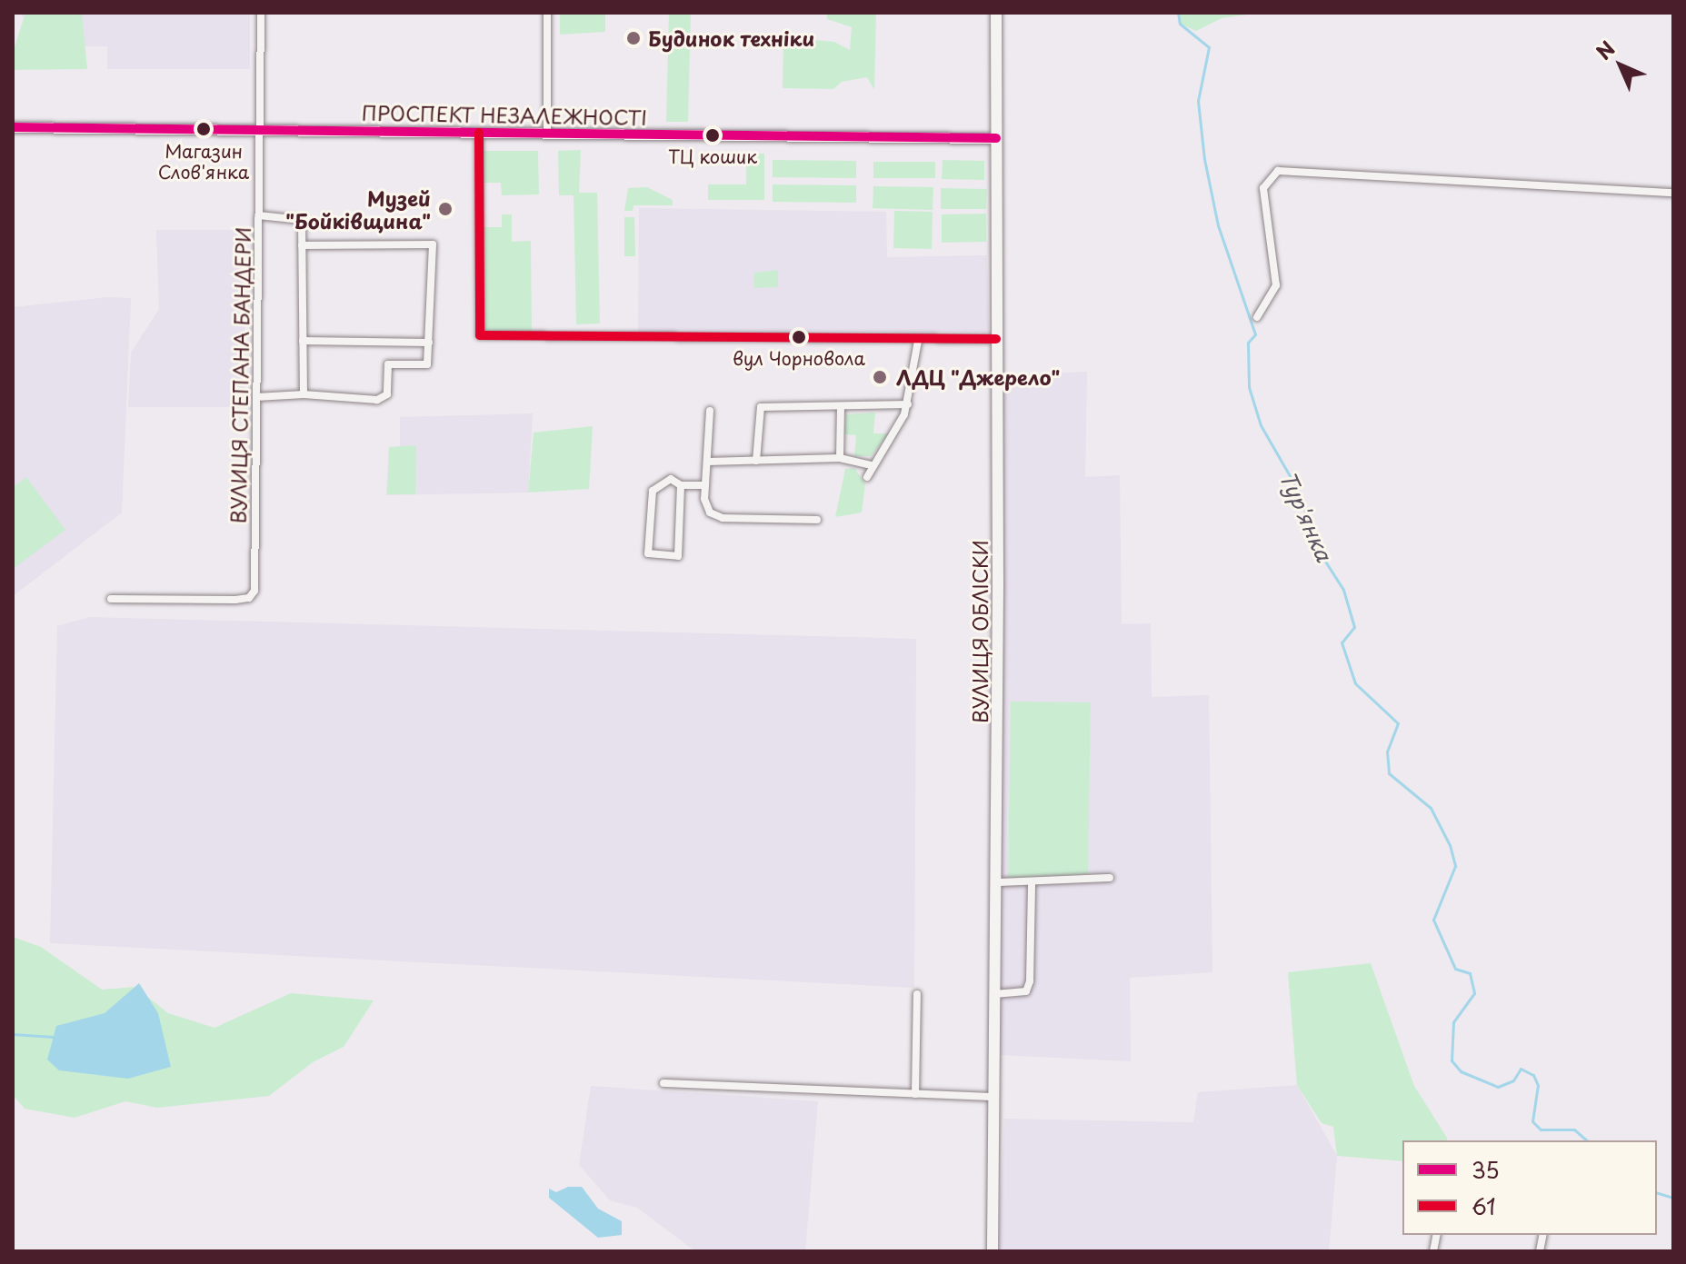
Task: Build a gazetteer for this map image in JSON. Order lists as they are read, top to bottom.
{
  "streets": {
    "main road": ["ПРОСПЕКТ НЕЗАЛЕЖНОСТІ", "ВУЛИЦЯ ОБЛІСКИ"],
    "street": ["ВУЛИЦЯ СТЕПАНА БАНДЕРИ"]
  },
  "crossings": [
    ["ПРОСПЕКТ НЕЗАЛЕЖНОСТІ", "ВУЛИЦЯ СТЕПАНА БАНДЕРИ"],
    ["ПРОСПЕКТ НЕЗАЛЕЖНОСТІ", "ВУЛИЦЯ ОБЛІСКИ"]
  ],
  "water": ["Тур'янка"],
  "places": [
    "Будинок техніки",
    "Магазин Слов'янка",
    "ТЦ кошик",
    "Музей \"Бойківщина\"",
    "вул Чорновола",
    "ЛДЦ \"Джерело\""
  ],
  "lines": ["transit line 35", "transit line 61"],
  "legend": ["35", "61"],
  "north": "top left"
}
